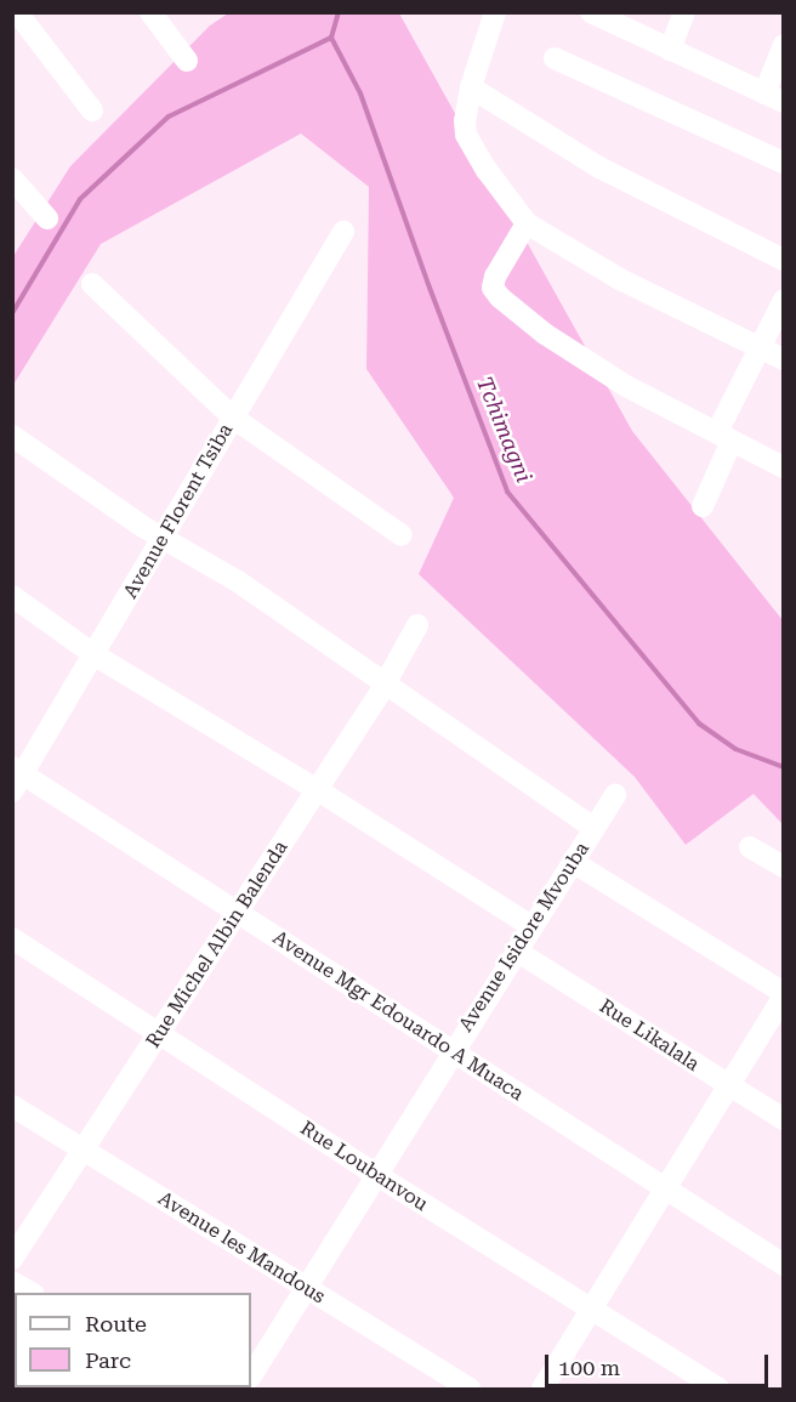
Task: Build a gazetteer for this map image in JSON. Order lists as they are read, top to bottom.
{
  "streets": {
    "street": [
      "Avenue Florent Tsiba",
      "Avenue Isidore Mvouba",
      "Rue Michel Albin Balenda",
      "Avenue Mgr Edouardo A Muaca",
      "Rue Likalala",
      "Rue Loubanvou",
      "Avenue les Mandous"
    ]
  },
  "crossings": [
    ["Avenue Florent Tsiba", "Avenue Mgr Edouardo A Muaca"],
    ["Avenue Isidore Mvouba", "Avenue Mgr Edouardo A Muaca"],
    ["Avenue Isidore Mvouba", "Rue Likalala"],
    ["Avenue Isidore Mvouba", "Rue Loubanvou"],
    ["Avenue Isidore Mvouba", "Avenue les Mandous"],
    ["Rue Michel Albin Balenda", "Avenue Mgr Edouardo A Muaca"],
    ["Rue Michel Albin Balenda", "Rue Loubanvou"],
    ["Rue Michel Albin Balenda", "Avenue les Mandous"]
  ],
  "water": ["Tchimagni"],
  "legend": ["Route", "Parc"],
  "scale_bar": "100 m"
}
